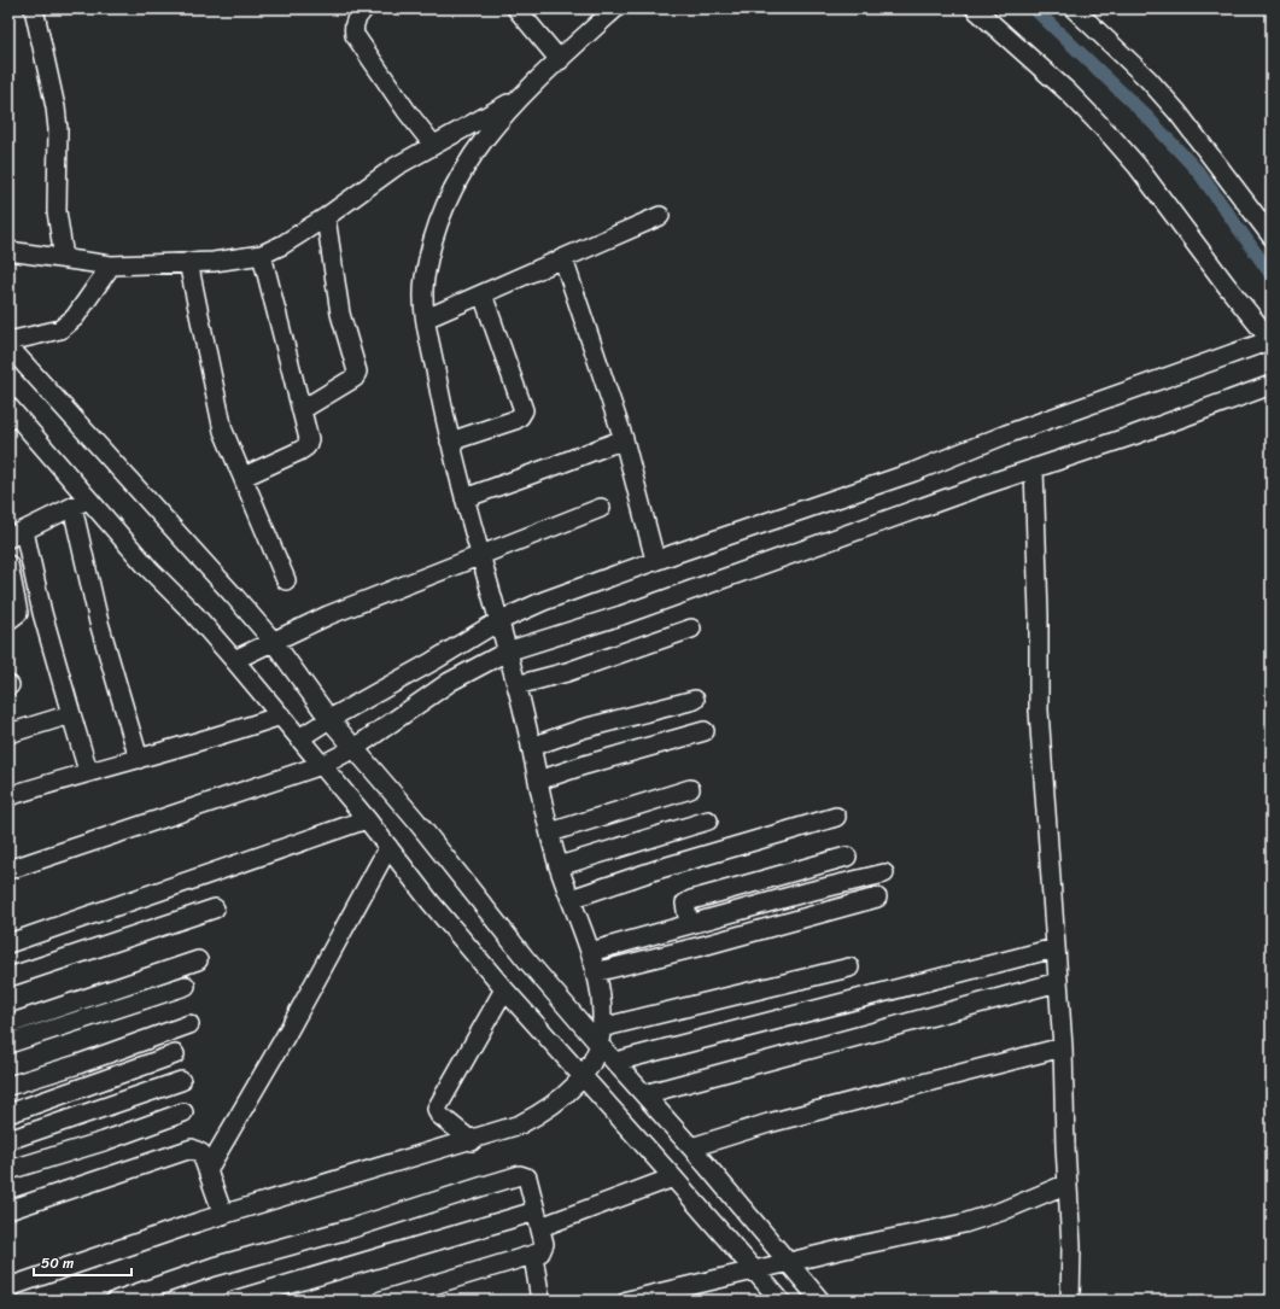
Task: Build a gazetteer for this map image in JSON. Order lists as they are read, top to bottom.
{
  "scale_bar": "50 m"
}
